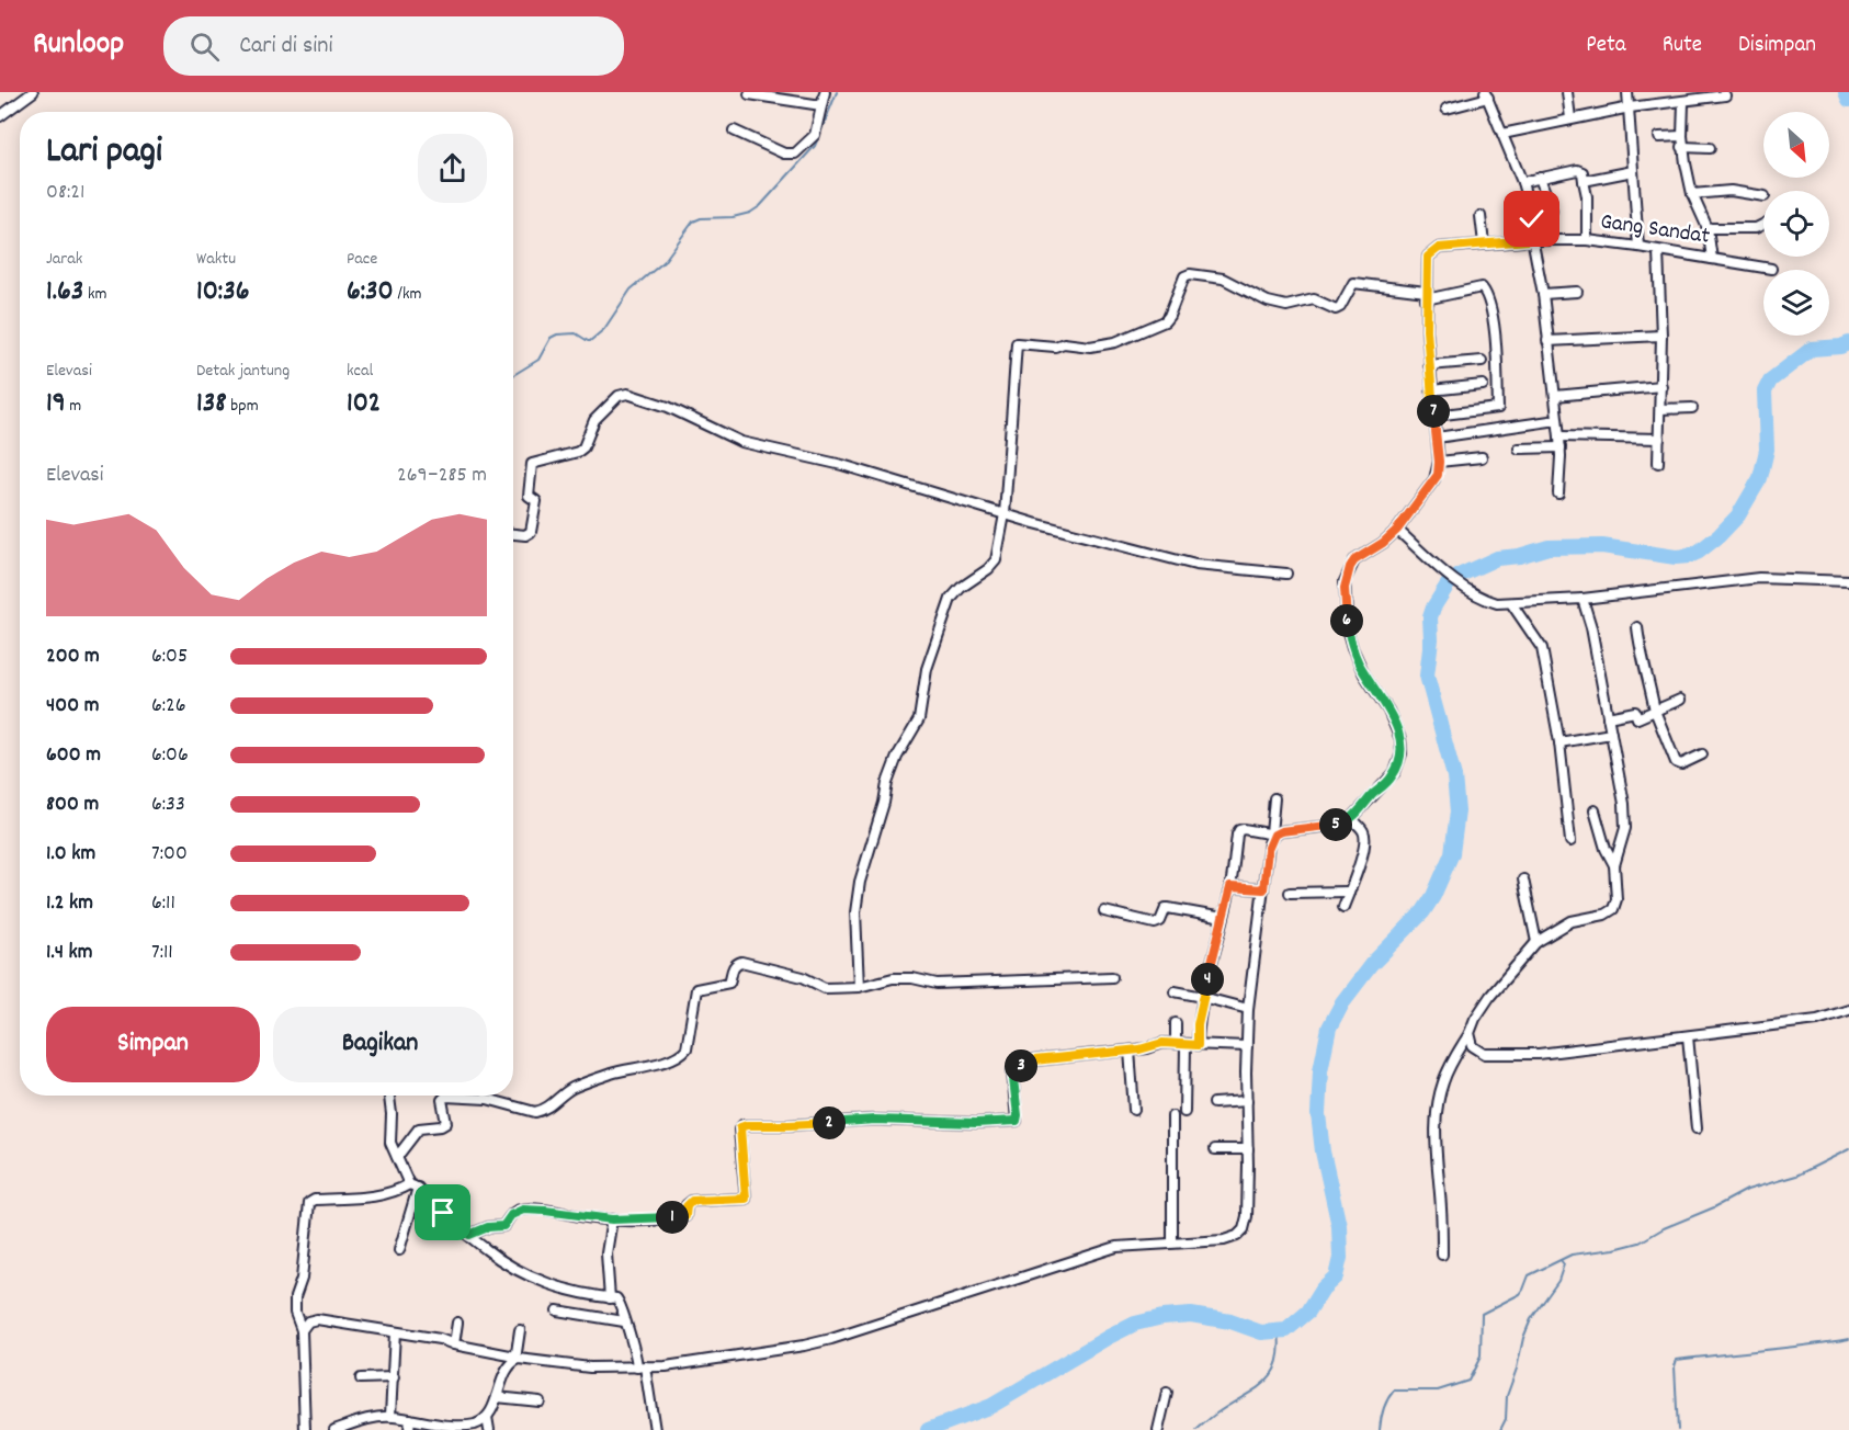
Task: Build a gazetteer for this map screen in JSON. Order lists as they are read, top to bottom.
{
  "streets": {
    "street": ["Gang Sandat"]
  },
  "north": "bottom right",
  "page": {
    "header": "Runloop",
    "search": "Cari di sini",
    "nav": ["Peta", "Rute", "Disimpan"],
    "heading": ["Lari pagi", "08:21"],
    "stats": [
      ["Jarak", "1.63 km"],
      ["Waktu", "10:36"],
      ["Pace", "6:30 /km"],
      ["Elevasi", "19 m"],
      ["Detak jantung", "138 bpm"],
      ["kcal", "102"]
    ],
    "pins": [
      "7",
      "6",
      "5",
      "4",
      "3",
      "2",
      "1"
    ],
    "chart": ["Elevasi", "269–285 m"],
    "list": [
      {
        "name": "200 m",
        "note": "6:05"
      },
      {
        "name": "400 m",
        "note": "6:26"
      },
      {
        "name": "600 m",
        "note": "6:06"
      },
      {
        "name": "800 m",
        "note": "6:33"
      },
      {
        "name": "1.0 km",
        "note": "7:00"
      },
      {
        "name": "1.2 km",
        "note": "6:11"
      },
      {
        "name": "1.4 km",
        "note": "7:11"
      }
    ],
    "buttons": ["Simpan", "Bagikan"]
  }
}
